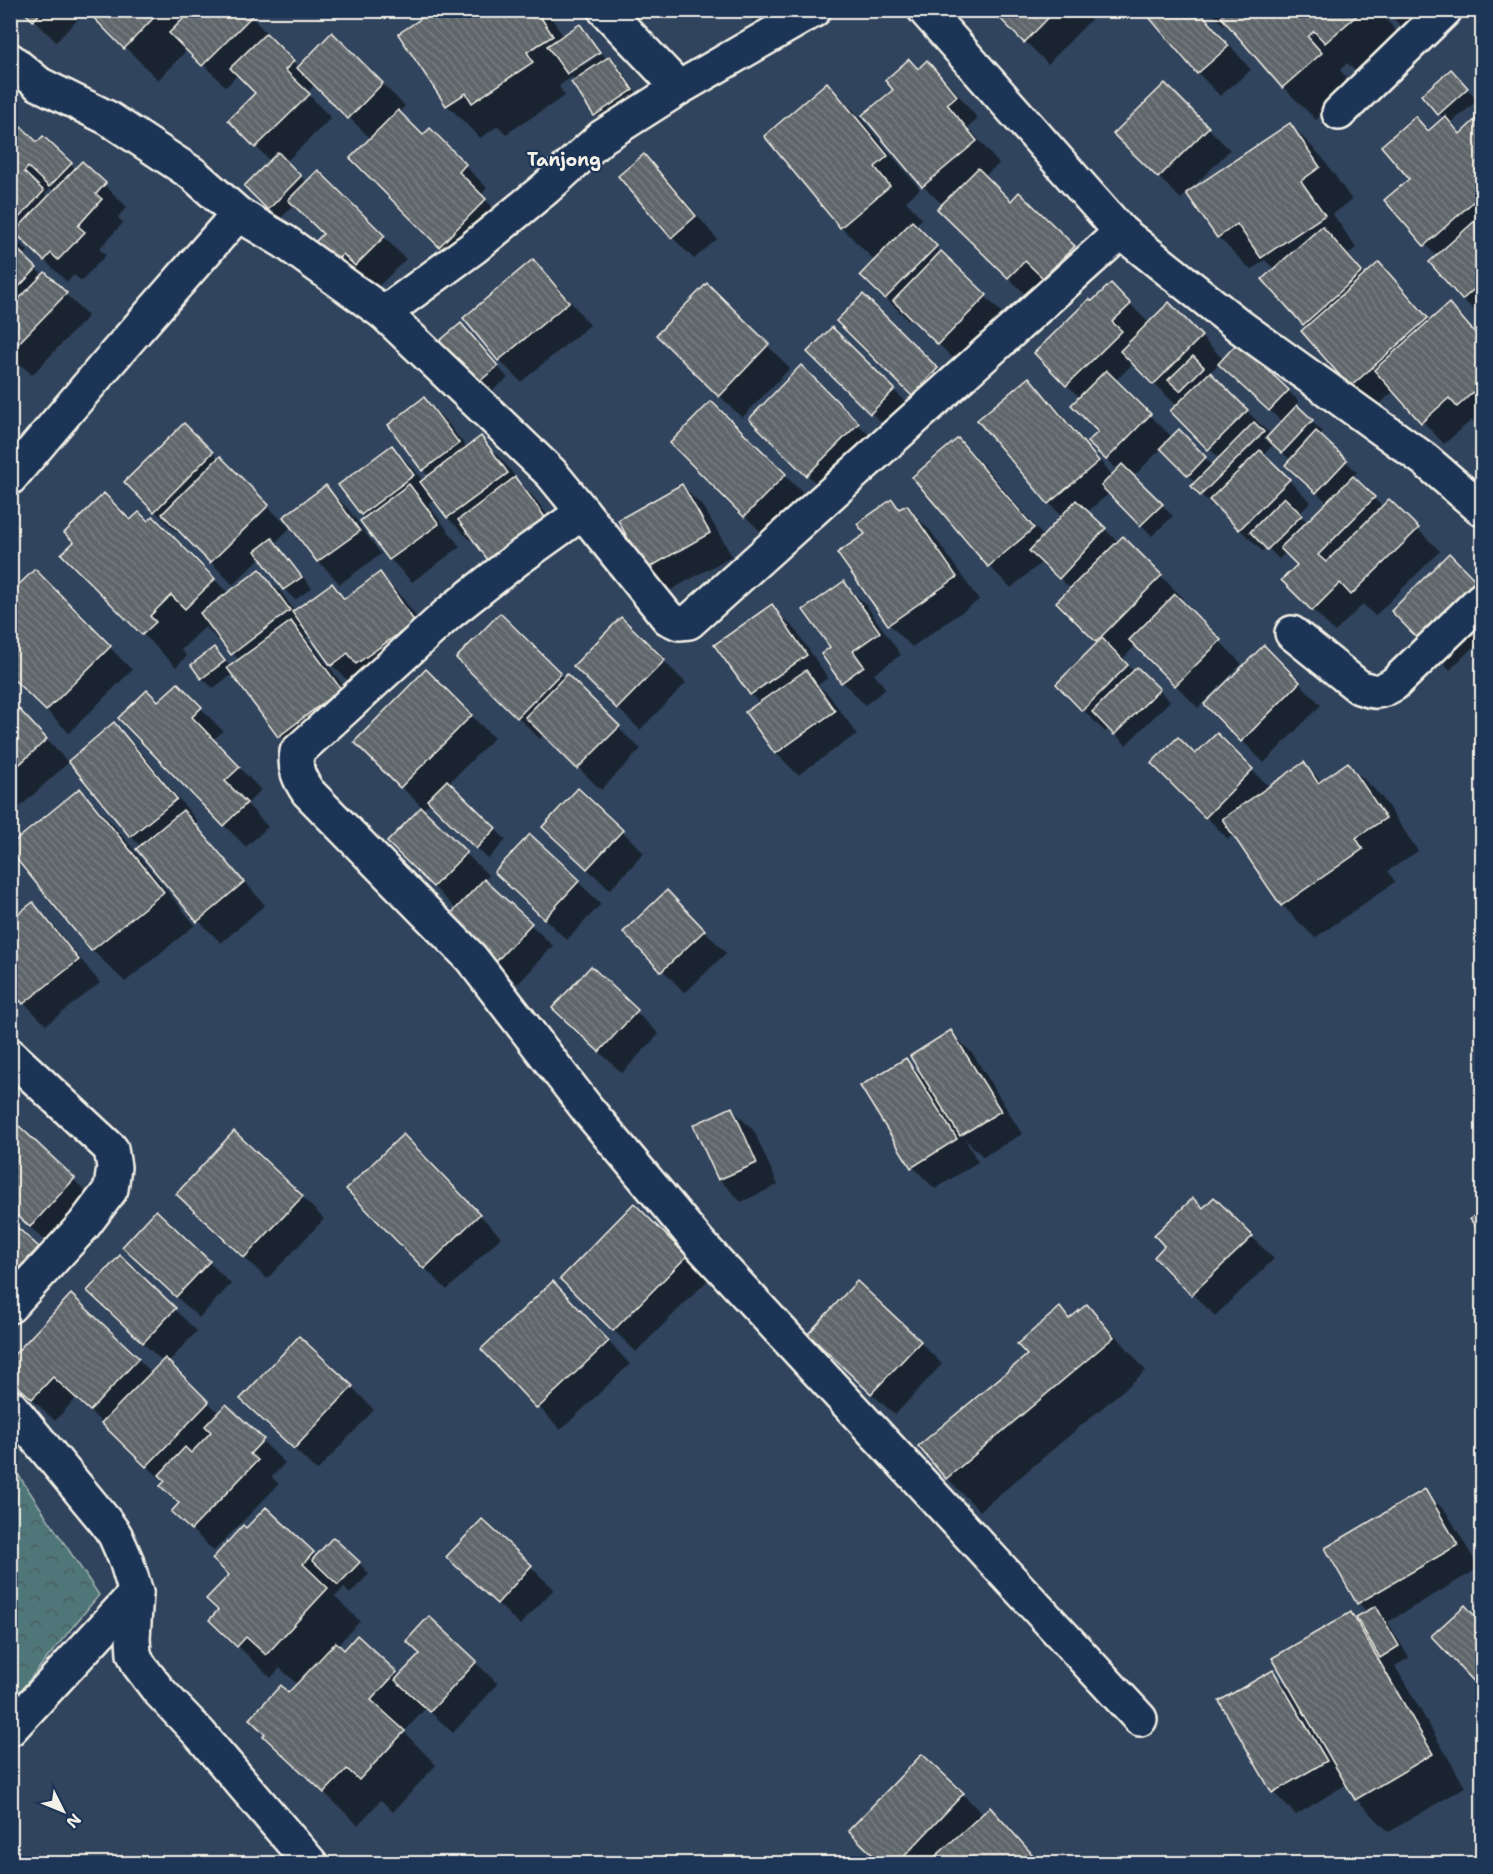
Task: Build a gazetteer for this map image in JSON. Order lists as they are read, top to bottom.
{
  "districts": ["Tanjong"],
  "north": "bottom right"
}
